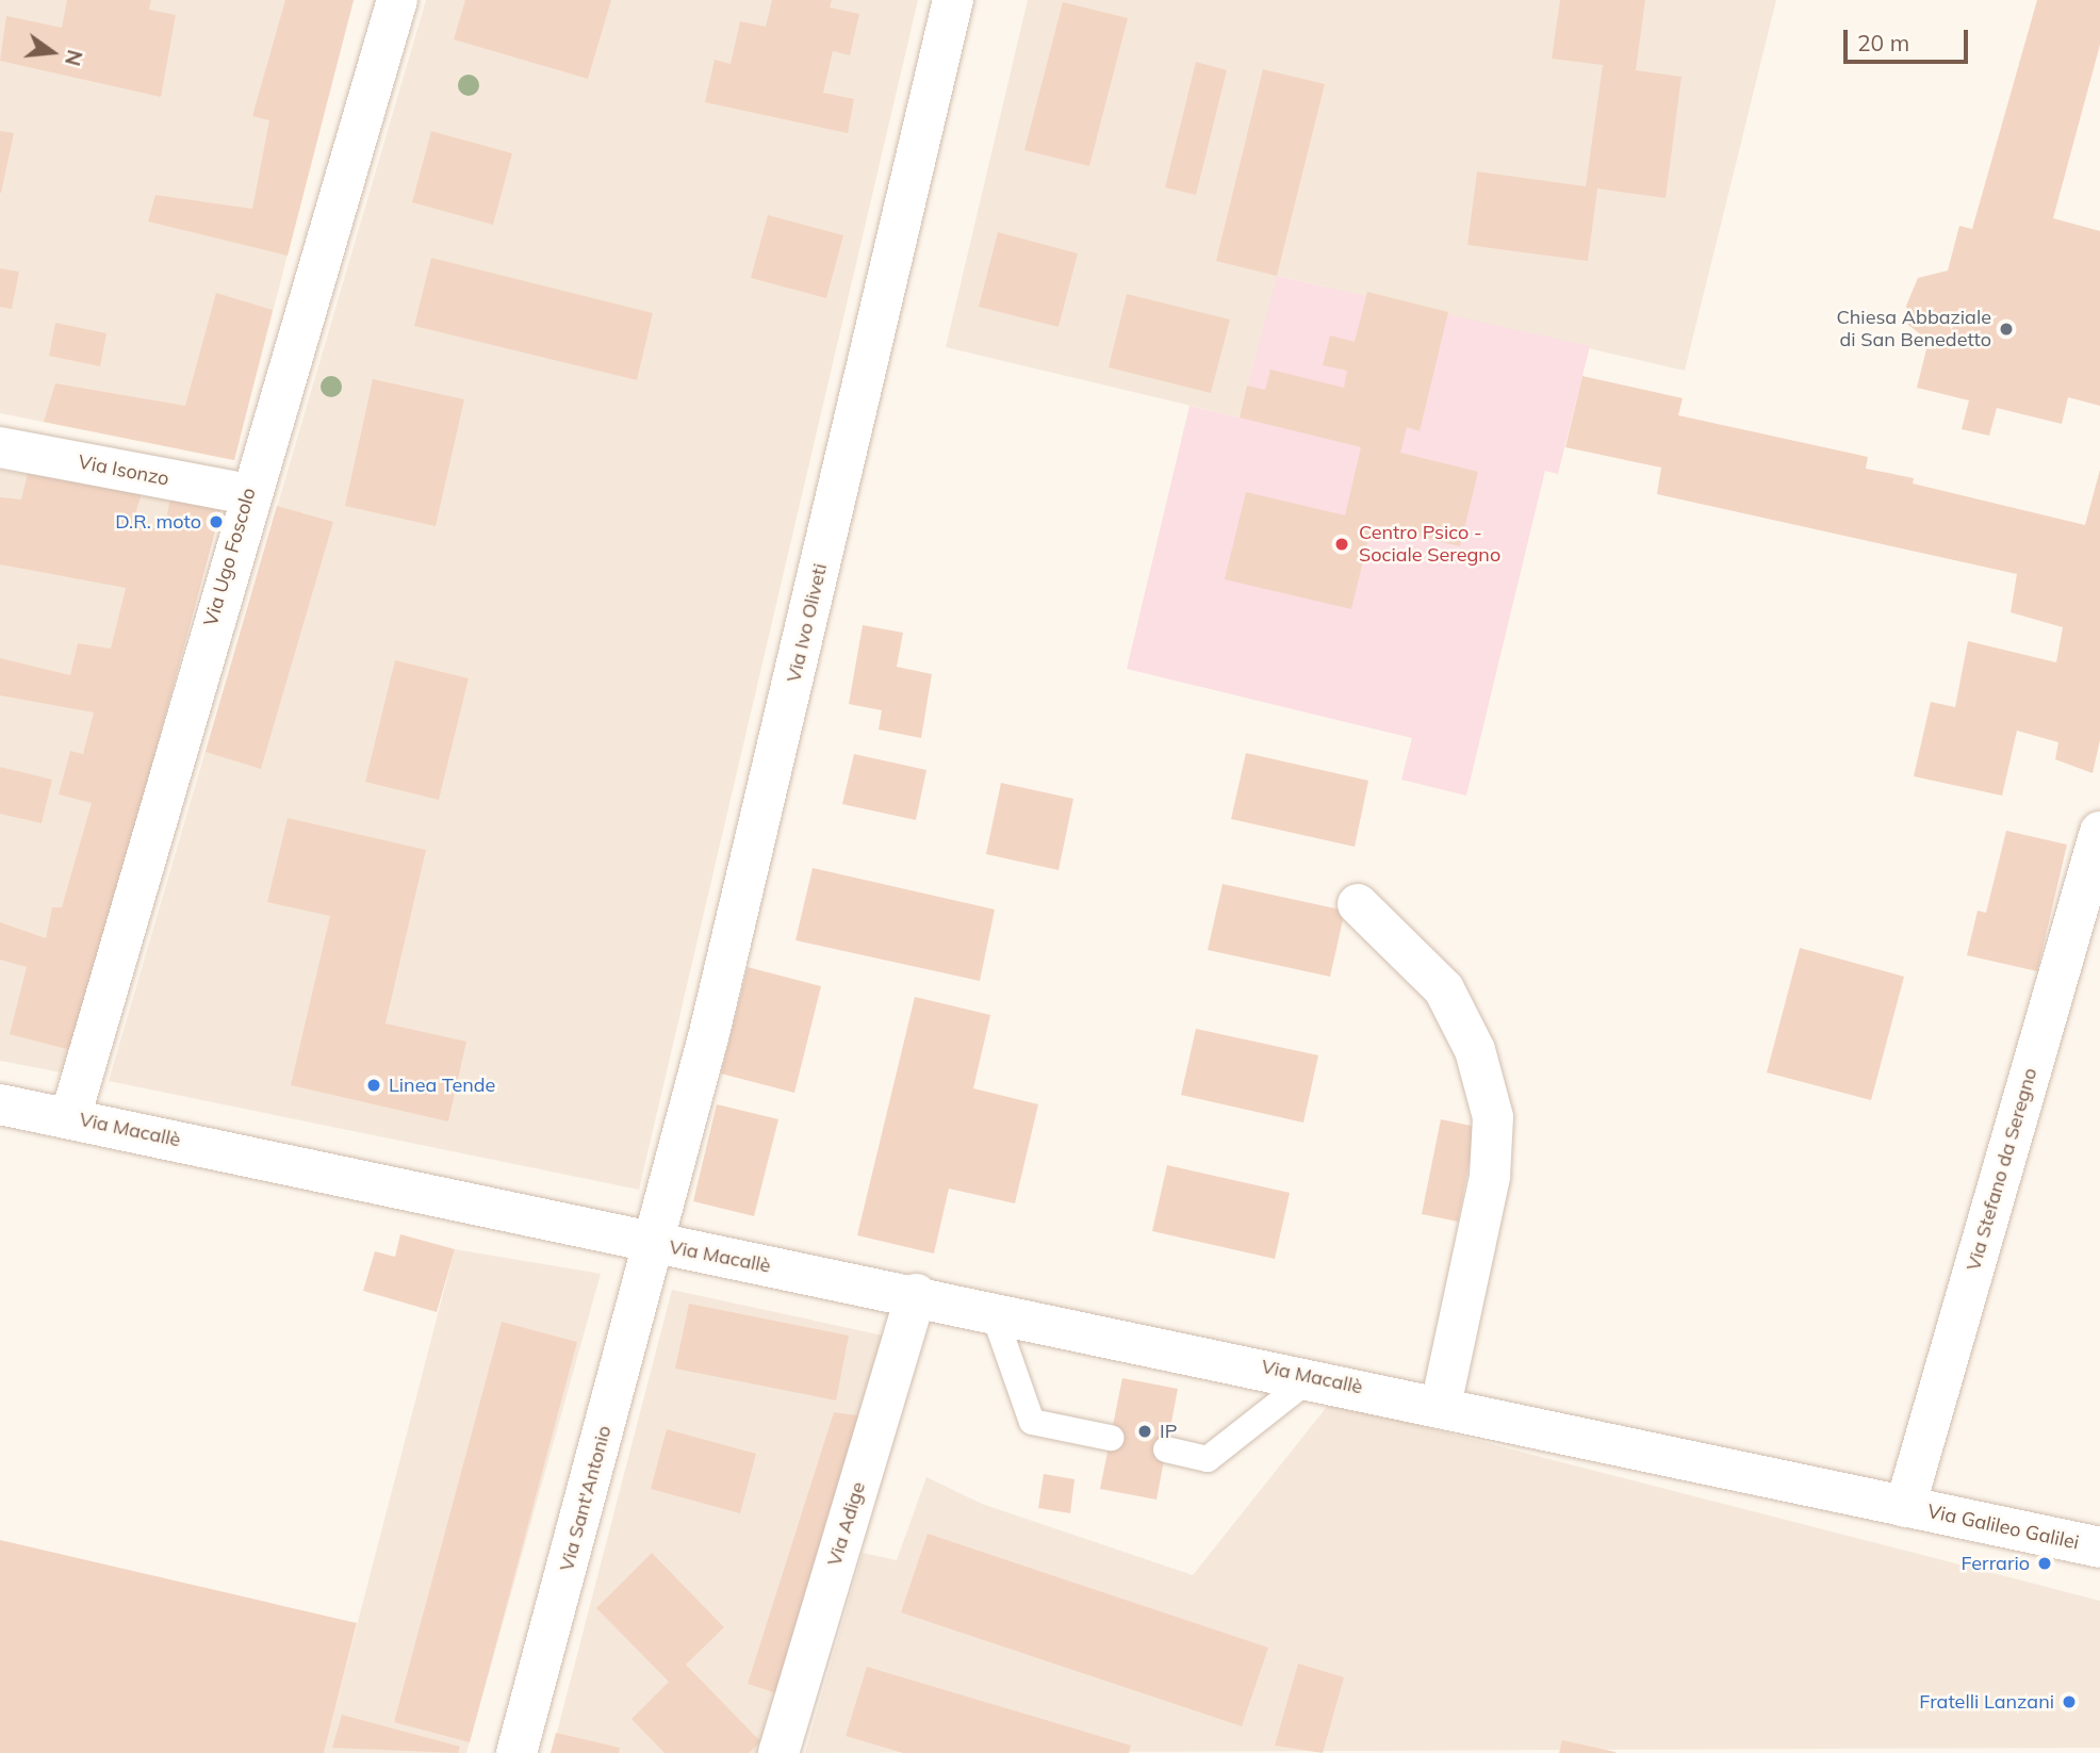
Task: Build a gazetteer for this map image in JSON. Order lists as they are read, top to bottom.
{
  "streets": {
    "street": [
      "Via Isonzo",
      "Via Ugo Foscolo",
      "Via Ivo Oliveti",
      "Via Macallè",
      "Via Stefano da Seregno",
      "Via Sant'Antonio",
      "Via Adige",
      "Via Galileo Galilei"
    ]
  },
  "crossings": [
    ["Via Isonzo", "Via Ugo Foscolo"],
    ["Via Ugo Foscolo", "Via Macallè"],
    ["Via Ivo Oliveti", "Via Macallè"],
    ["Via Ivo Oliveti", "Via Sant'Antonio"],
    ["Via Macallè", "Via Stefano da Seregno"],
    ["Via Macallè", "Via Sant'Antonio"],
    ["Via Macallè", "Via Adige"],
    ["Via Macallè", "Via Galileo Galilei"],
    ["Via Stefano da Seregno", "Via Galileo Galilei"]
  ],
  "places": [
    "Chiesa Abbaziale di San Benedetto",
    "D.R. moto",
    "Centro Psico - Sociale Seregno",
    "Linea Tende",
    "IP",
    "Ferrario",
    "Fratelli Lanzani"
  ],
  "scale_bar": "20 m",
  "north": "right"
}
